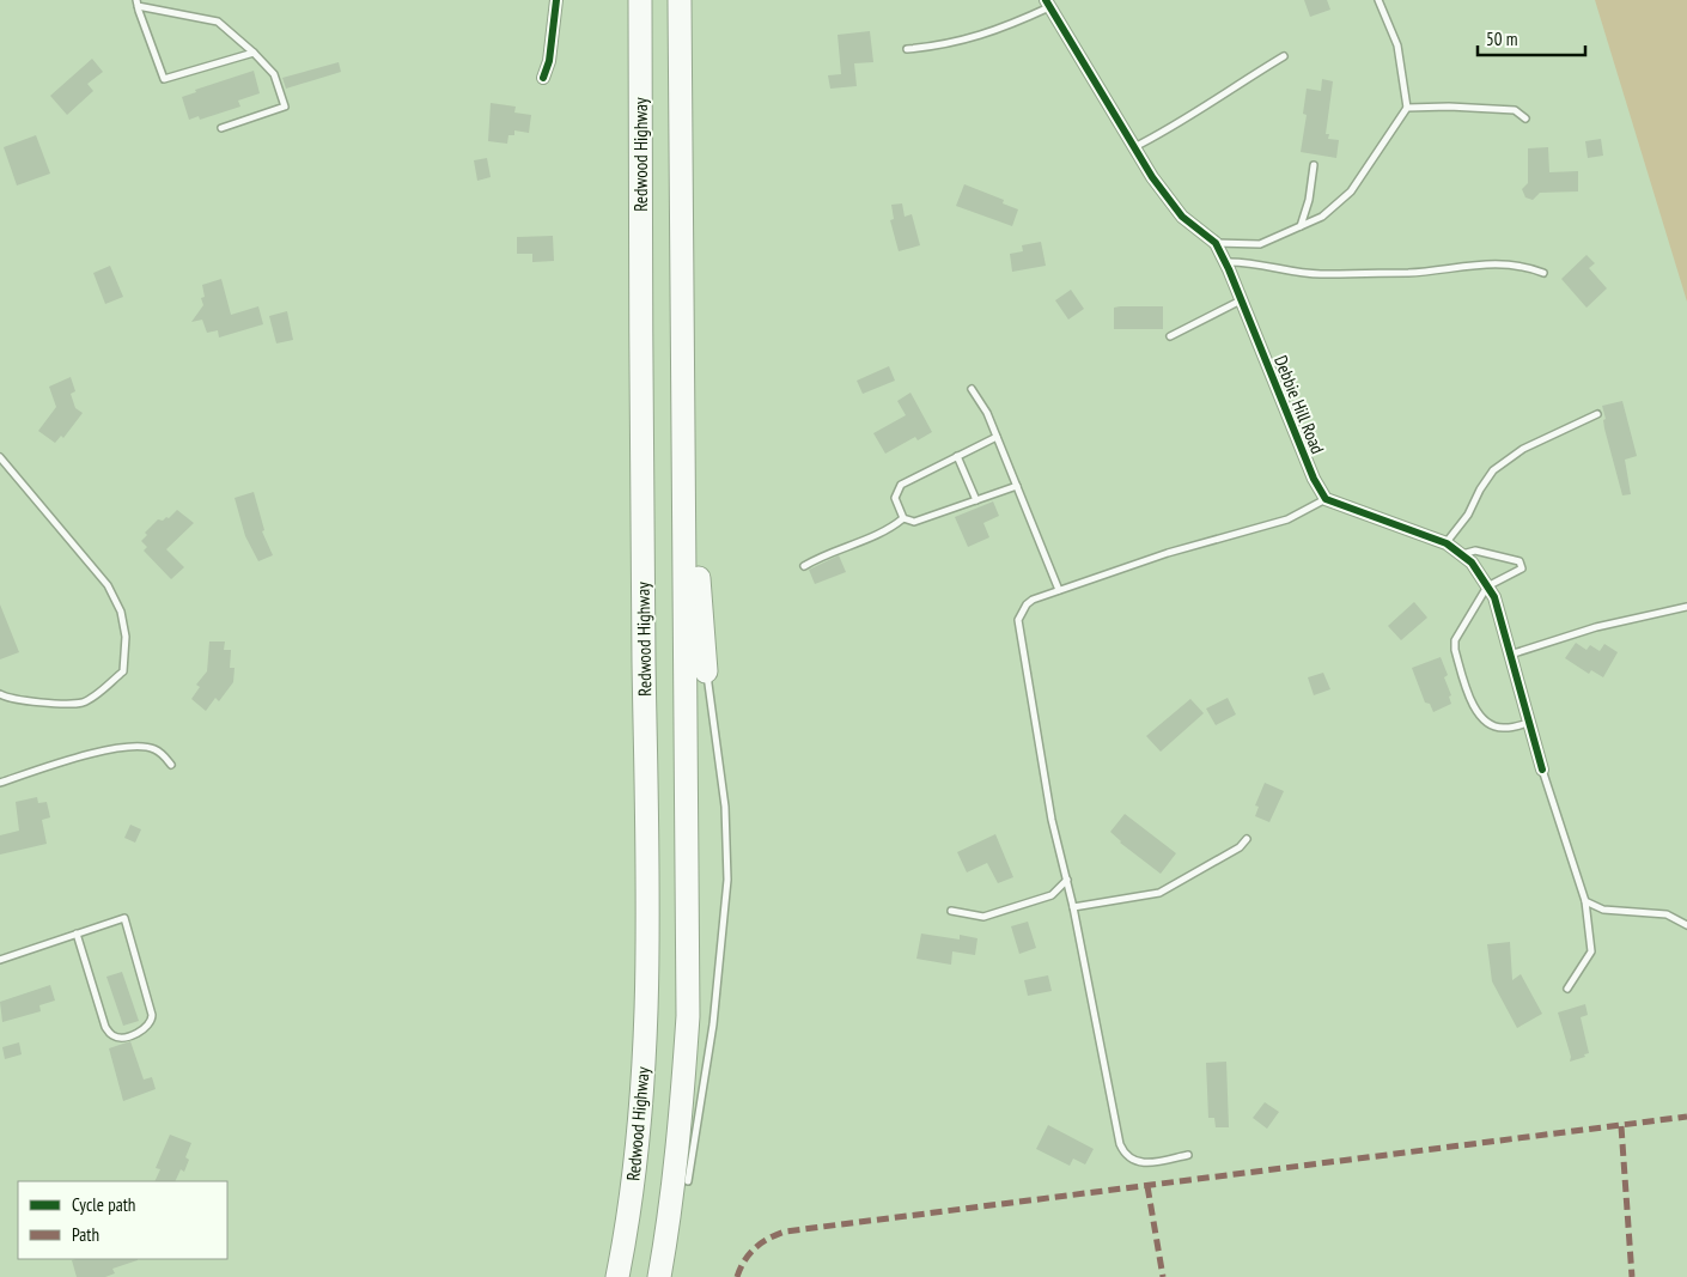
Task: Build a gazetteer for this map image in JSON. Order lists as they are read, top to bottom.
{
  "streets": {
    "highway": ["Redwood Highway"],
    "street": ["Debbie Hill Road"]
  },
  "legend": ["Cycle path", "Path"],
  "scale_bar": "50 m"
}
